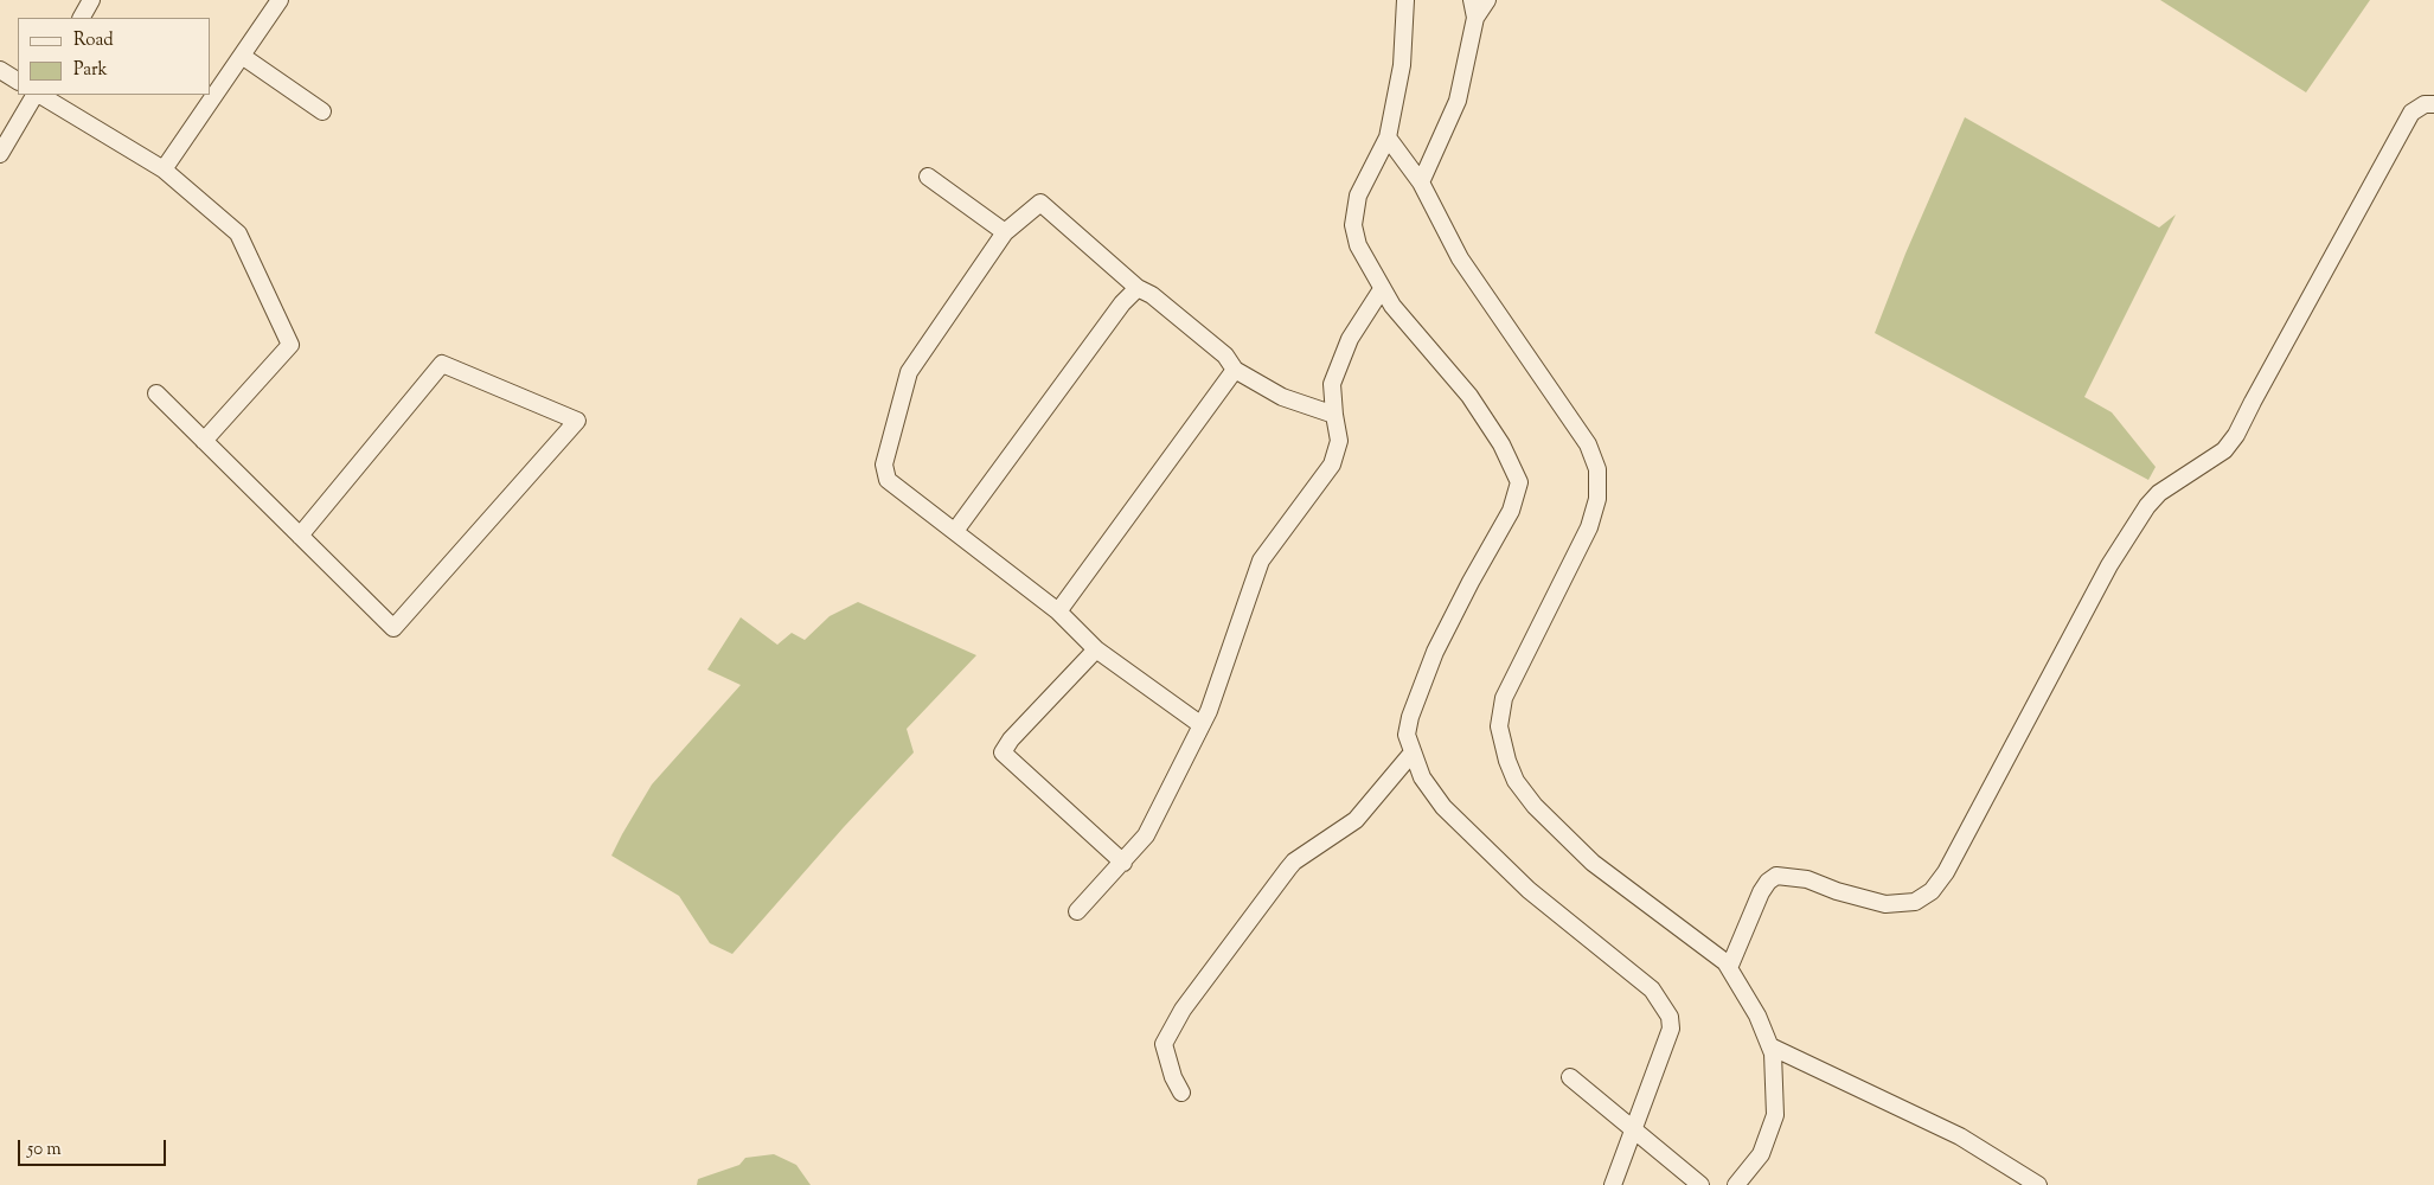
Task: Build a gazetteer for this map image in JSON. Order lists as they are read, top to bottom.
{
  "legend": ["Road", "Park"],
  "scale_bar": "50 m"
}
